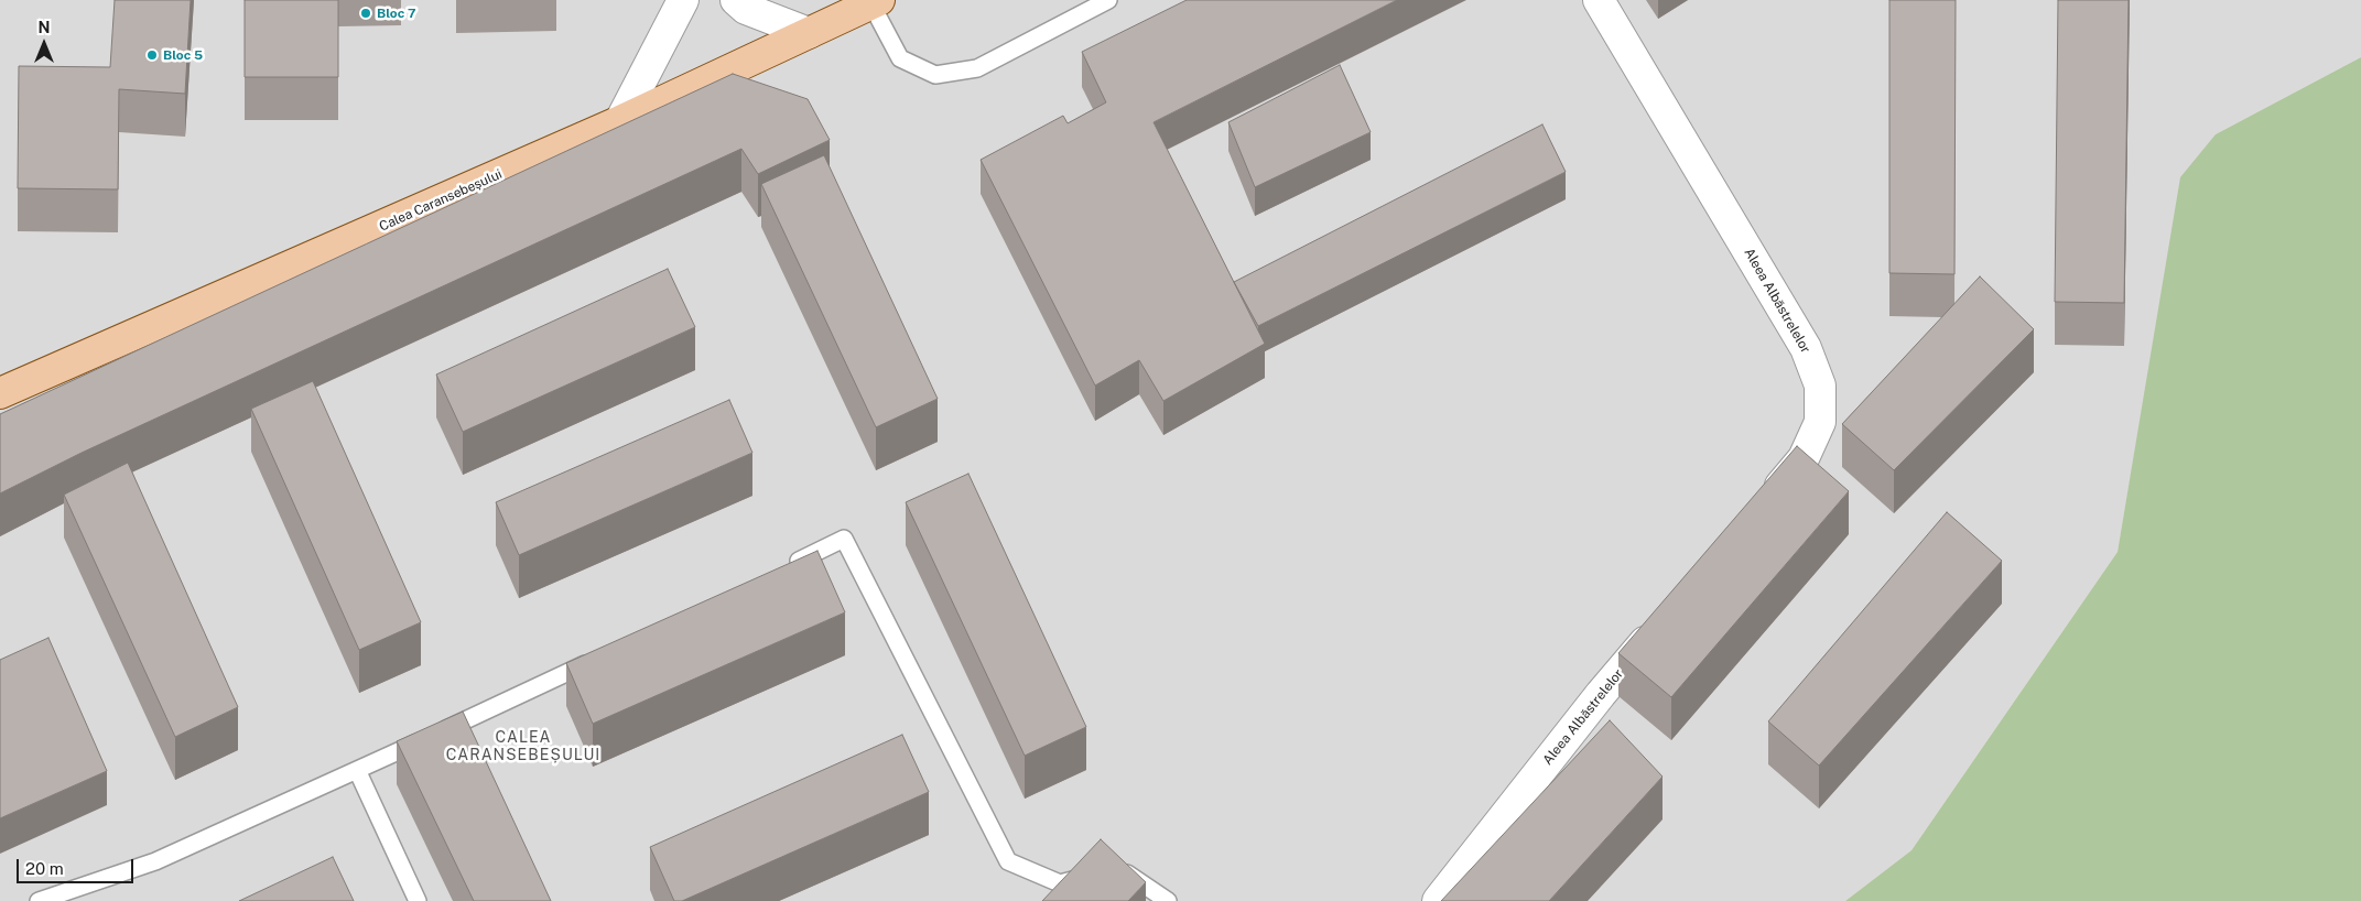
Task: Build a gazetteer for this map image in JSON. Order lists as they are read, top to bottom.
{
  "streets": {
    "main road": ["Calea Caransebeșului"],
    "street": ["Aleea Albăstrelelor"]
  },
  "districts": ["CALEA CARANSEBEȘULUI"],
  "places": ["Bloc 7", "Bloc 5"],
  "scale_bar": "20 m",
  "north": "top"
}
